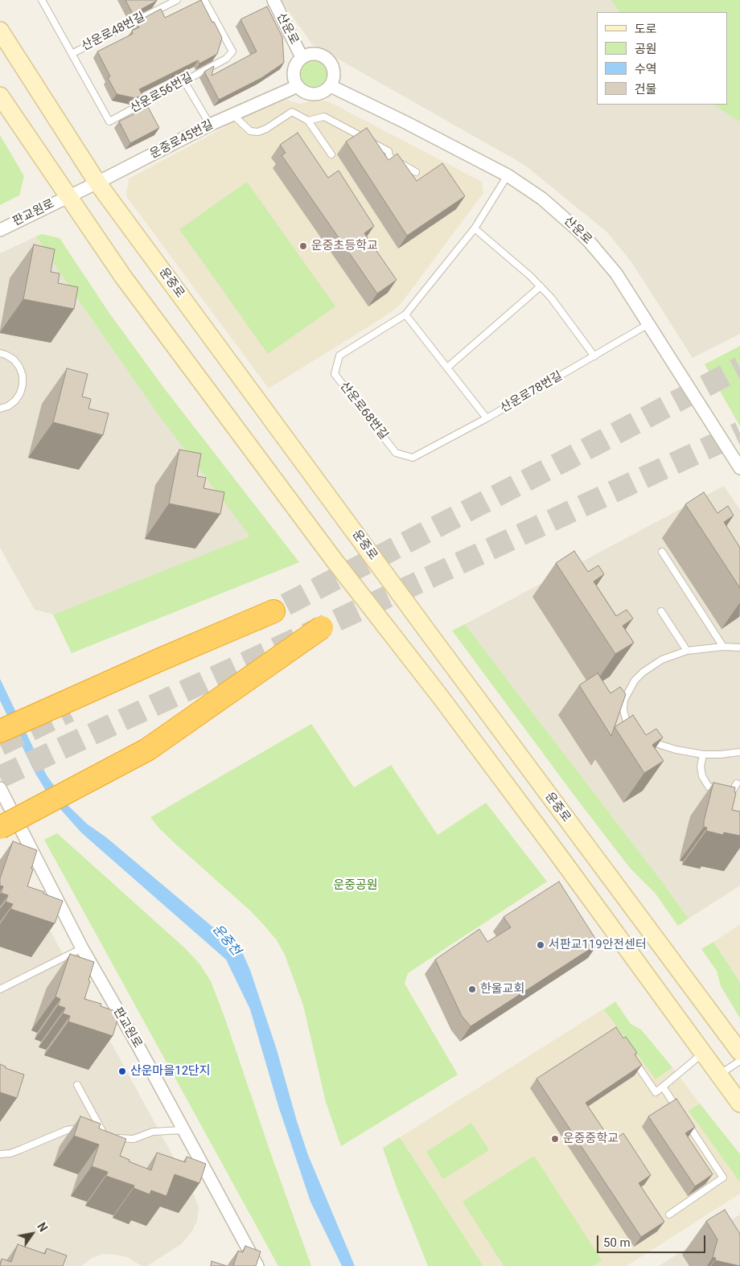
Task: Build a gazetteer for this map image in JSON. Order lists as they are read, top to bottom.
{
  "streets": {
    "main road": ["운중로"],
    "street": ["산운로", "운중로45번길", "판교원로"],
    "lane": [
      "산운로48번길",
      "산운로56번길",
      "산운로78번길",
      "산운로68번길"
    ]
  },
  "crossings": [
    ["산운로", "운중로45번길"],
    ["산운로", "산운로78번길"],
    ["산운로", "산운로68번길"],
    ["산운로48번길", "산운로56번길"],
    ["운중로45번길", "판교원로"],
    ["운중로45번길", "운중로"],
    ["산운로78번길", "산운로68번길"]
  ],
  "water": ["운중천"],
  "parks": ["운중공원"],
  "places": [
    "운중초등학교",
    "서판교119안전센터",
    "한울교회",
    "산운마을12단지",
    "운중중학교"
  ],
  "legend": [
    "도로",
    "공원",
    "수역",
    "건물"
  ],
  "scale_bar": "50 m",
  "north": "top right"
}
